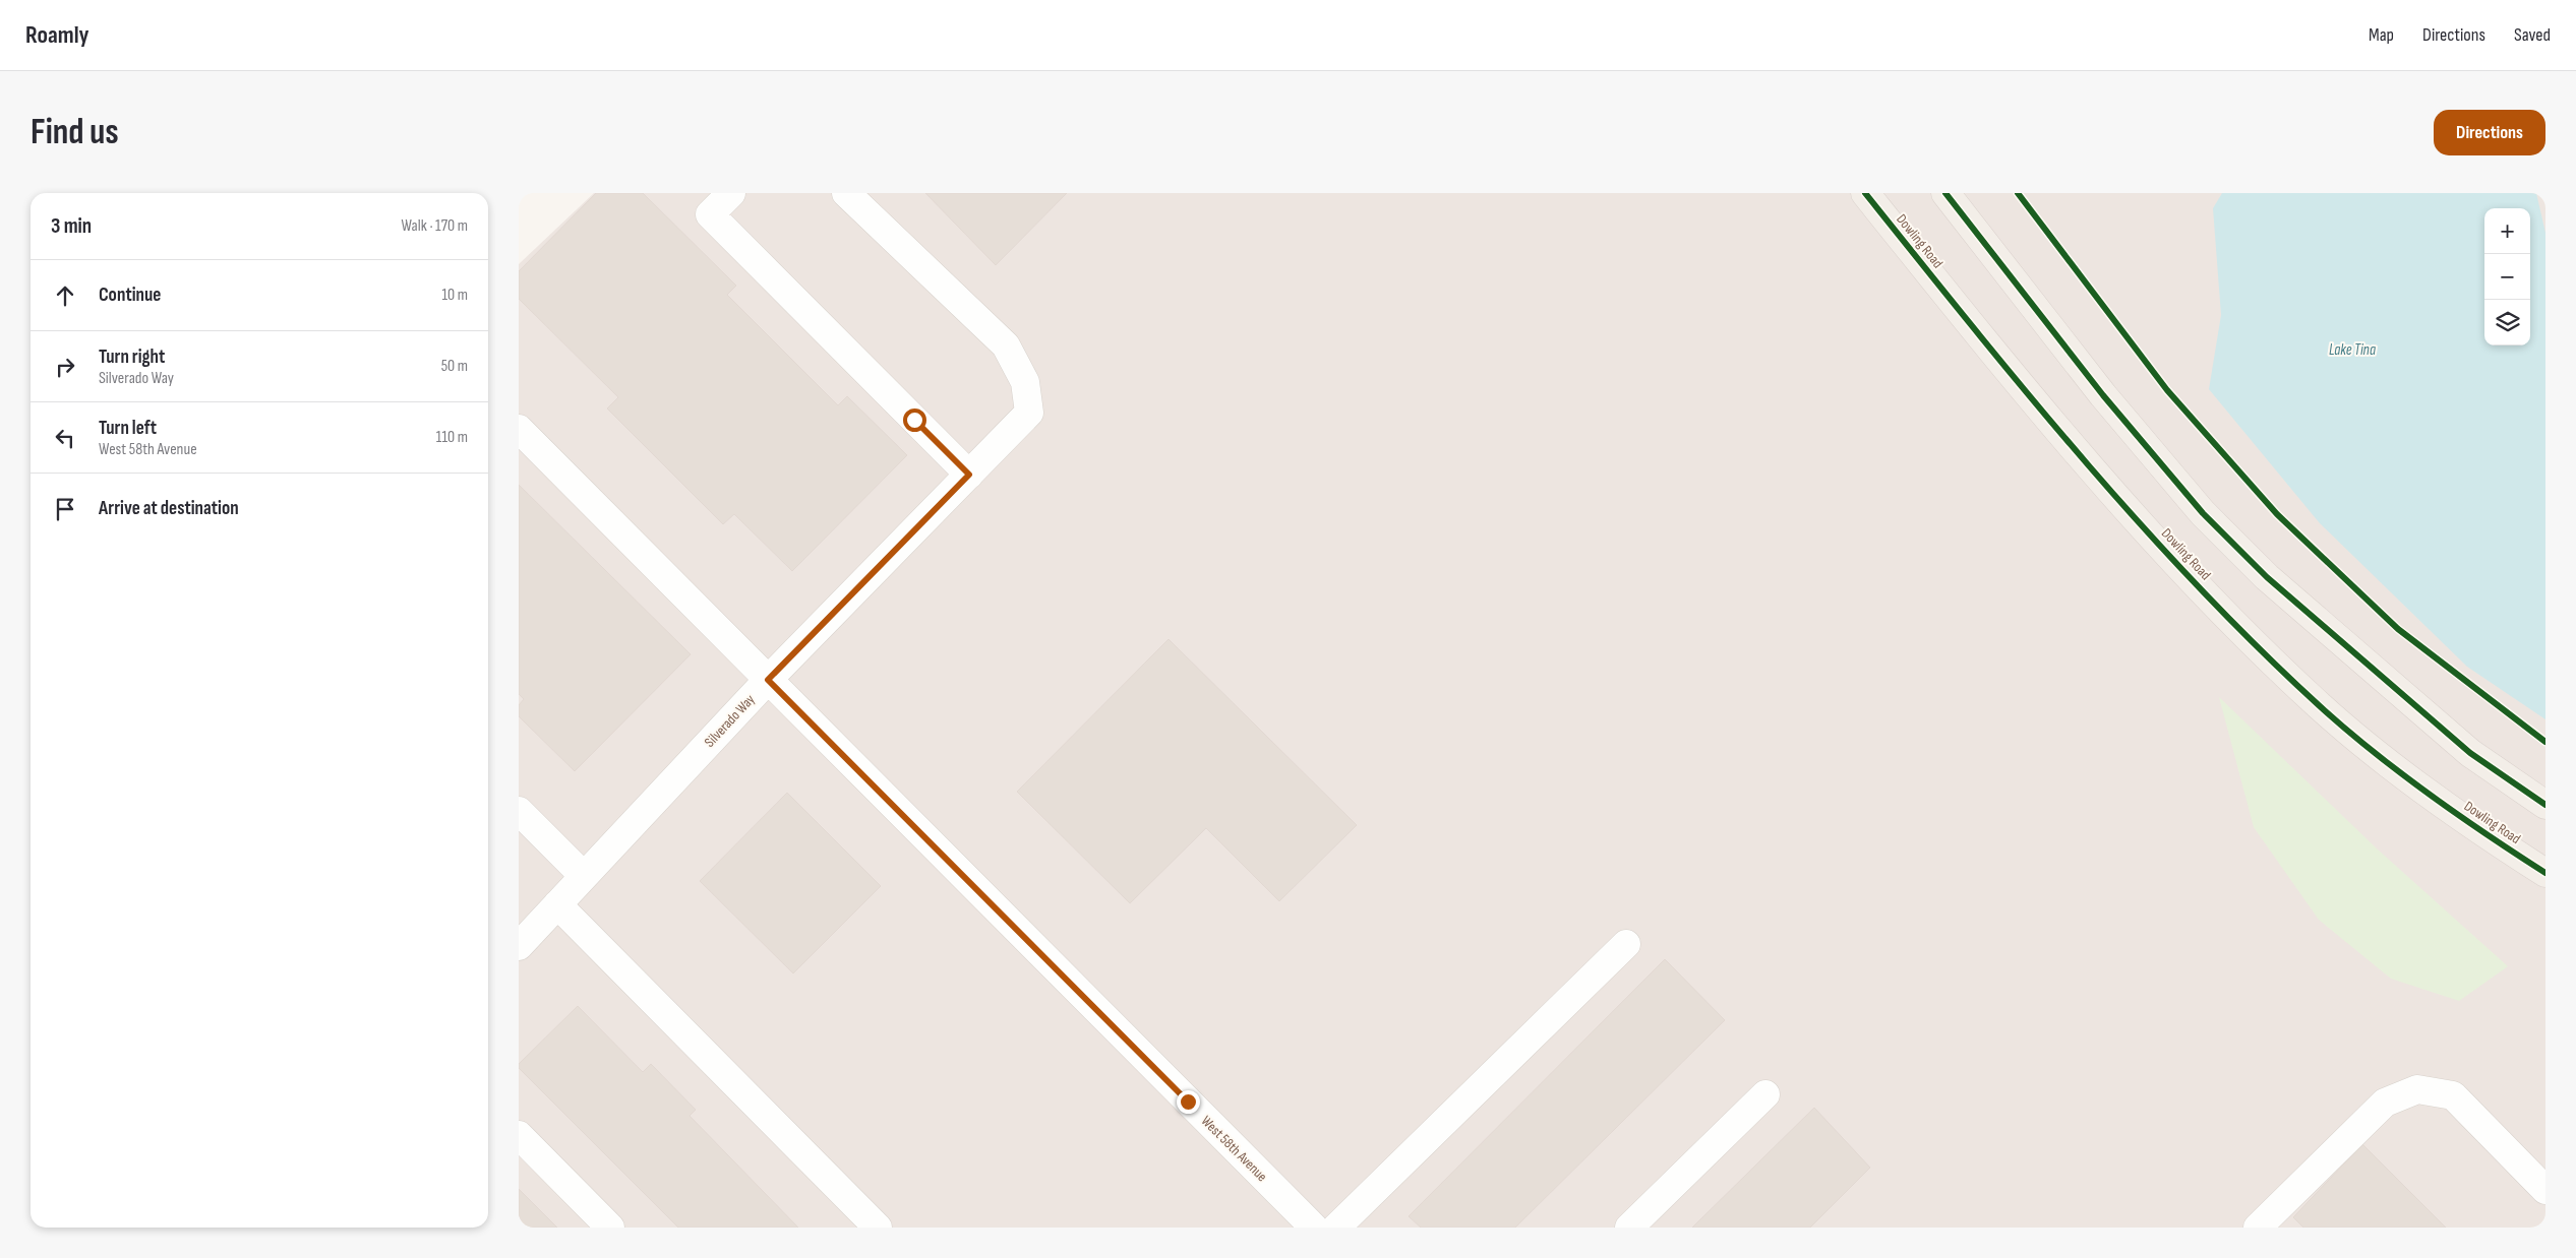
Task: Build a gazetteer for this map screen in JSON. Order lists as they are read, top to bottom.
{
  "streets": {
    "main road": ["Dowling Road"],
    "street": ["Silverado Way", "West 58th Avenue"]
  },
  "crossings": [
    ["Silverado Way", "West 58th Avenue"]
  ],
  "water": ["Lake Tina"],
  "page": {
    "header": "Roamly",
    "nav": ["Map", "Directions", "Saved"],
    "buttons": "Directions",
    "title": "Find us",
    "heading": ["3 min", "Walk · 170 m"],
    "map_buttons": ["+", "−"],
    "list": [
      ["Continue", "10 m"],
      ["Turn right", "Silverado Way", "50 m"],
      ["Turn left", "West 58th Avenue", "110 m"],
      "Arrive at destination"
    ]
  }
}
